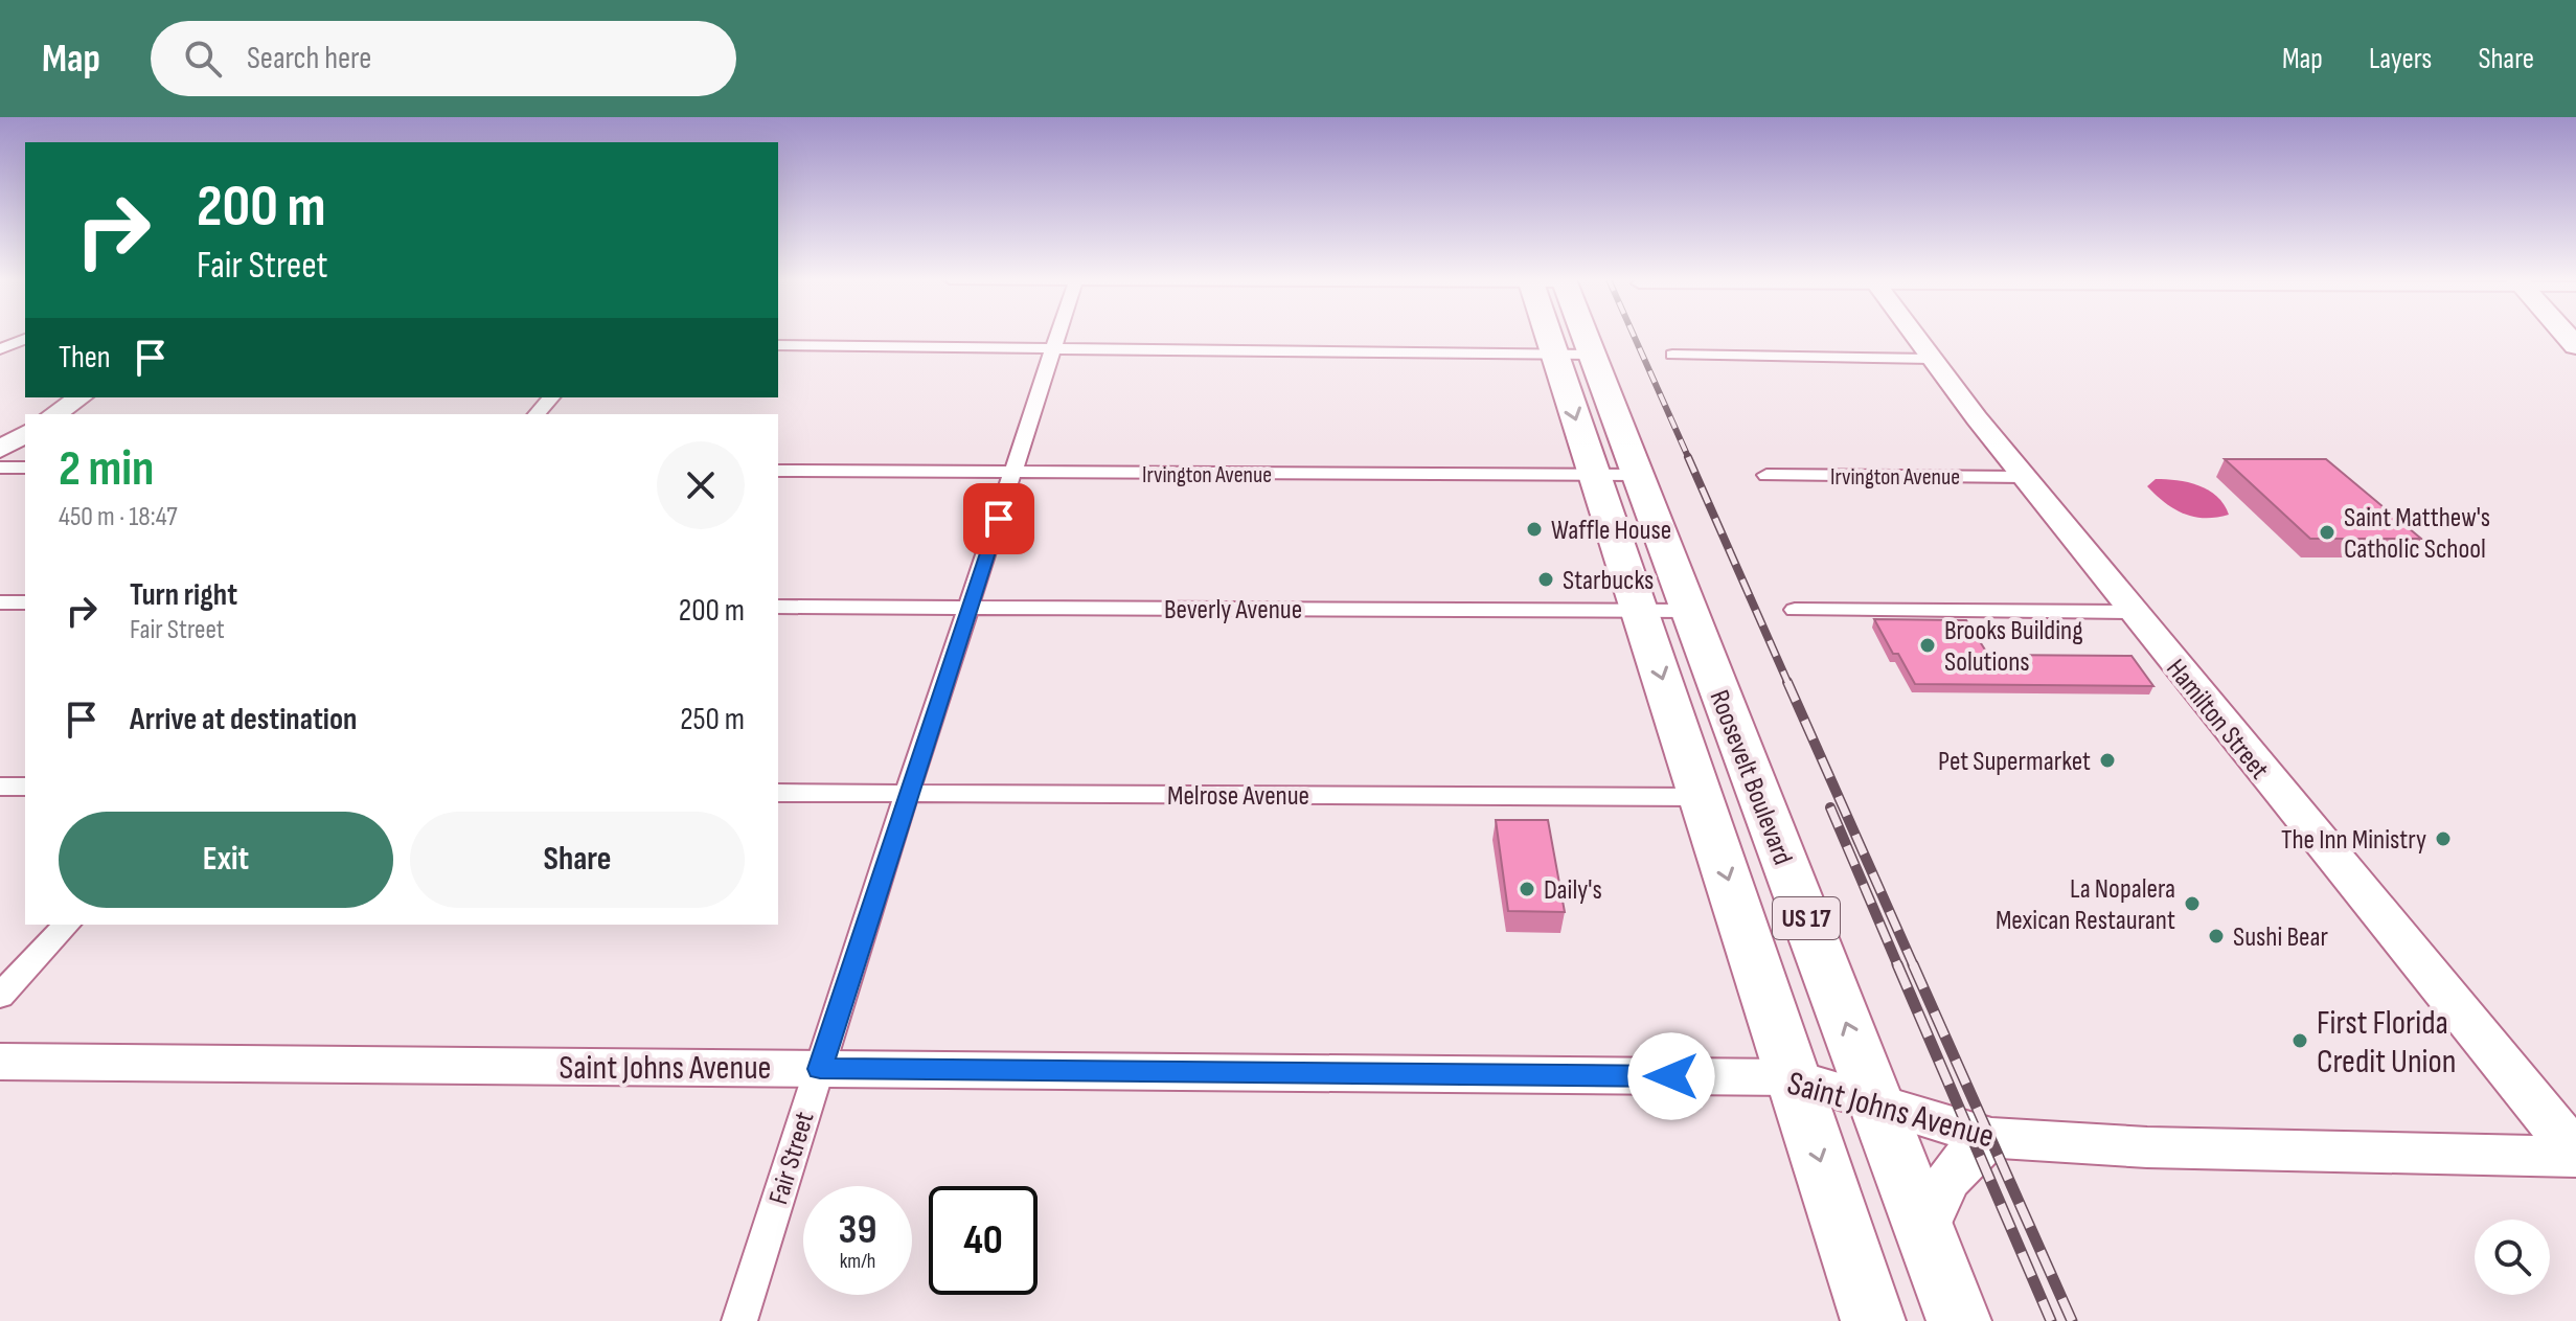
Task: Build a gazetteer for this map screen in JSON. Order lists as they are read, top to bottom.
{
  "streets": {
    "highway": ["Roosevelt Boulevard", "US 17"],
    "street": [
      "Irvington Avenue",
      "Beverly Avenue",
      "Hamilton Street",
      "Melrose Avenue",
      "Saint Johns Avenue",
      "Fair Street"
    ]
  },
  "crossings": [
    ["Irvington Avenue", "Hamilton Street"],
    ["Irvington Avenue", "Roosevelt Boulevard"],
    ["Irvington Avenue", "Fair Street"],
    ["Beverly Avenue", "Roosevelt Boulevard"],
    ["Beverly Avenue", "Fair Street"],
    ["Roosevelt Boulevard", "Melrose Avenue"],
    ["Roosevelt Boulevard", "Saint Johns Avenue"],
    ["Melrose Avenue", "Fair Street"],
    ["Saint Johns Avenue", "Fair Street"]
  ],
  "places": [
    "Waffle House",
    "Saint Matthew's Catholic School",
    "Starbucks",
    "Brooks Building Solutions",
    "Pet Supermarket",
    "The Inn Ministry",
    "Daily's",
    "La Nopalera Mexican Restaurant",
    "Sushi Bear",
    "First Florida Credit Union"
  ],
  "page": {
    "header": "Map",
    "search": "Search here",
    "nav": ["Map", "Layers", "Share"],
    "turn": ["200 m", "Fair Street"],
    "then": "Then",
    "heading": ["2 min", "450 m · 18:47"],
    "list": [
      {
        "name": "Turn right",
        "note": "Fair Street",
        "value": "200 m"
      },
      {
        "name": "Arrive at destination",
        "value": "250 m"
      }
    ],
    "buttons": ["Exit", "Share"],
    "speed": "39 km/h",
    "limit": "40"
  }
}
